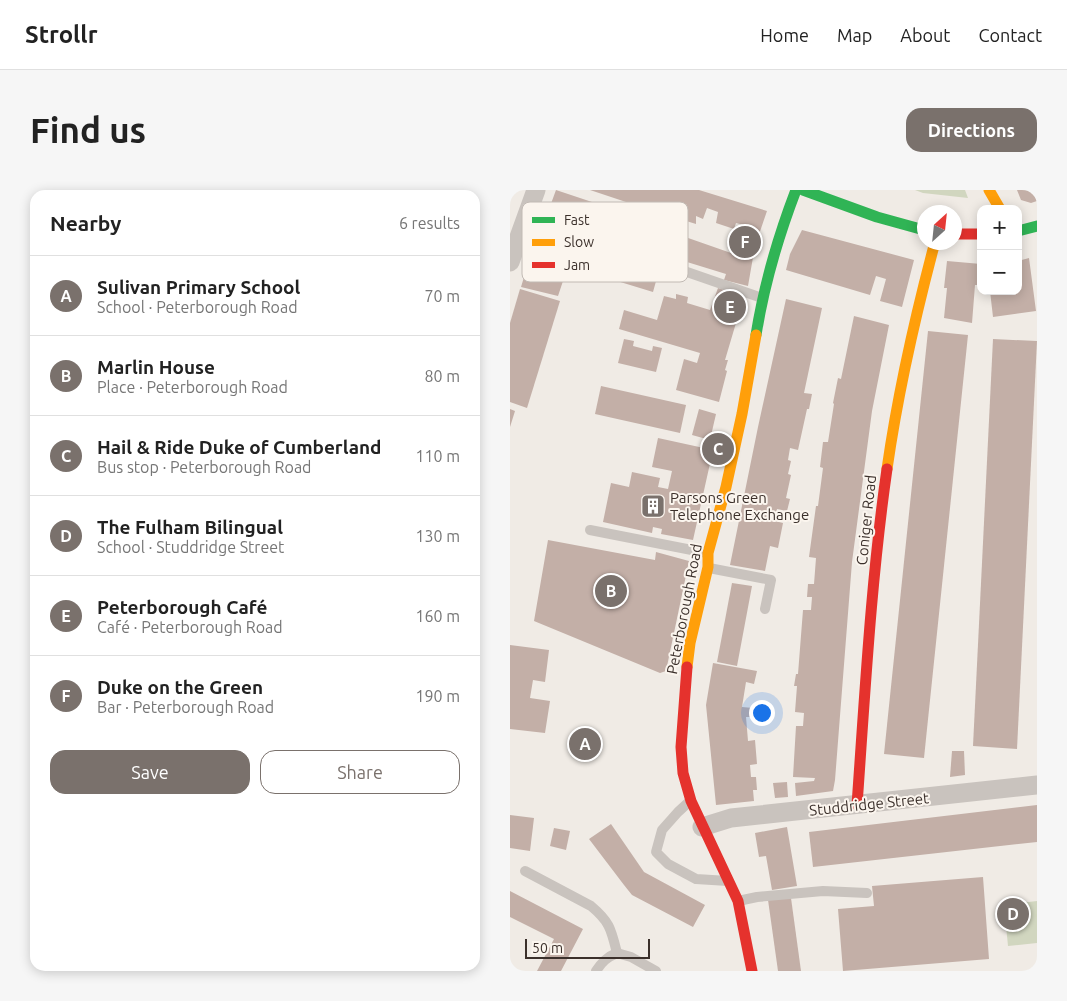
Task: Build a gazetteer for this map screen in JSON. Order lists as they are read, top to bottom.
{
  "streets": {
    "street": ["Coniger Road", "Peterborough Road", "Studdridge Street"]
  },
  "crossings": [
    ["Coniger Road", "Studdridge Street"],
    ["Peterborough Road", "Studdridge Street"]
  ],
  "places": {
    "building": ["Parsons Green Telephone Exchange"]
  },
  "legend": ["Fast", "Slow", "Jam"],
  "scale_bar": "50 m",
  "north": "top right",
  "page": {
    "header": "Strollr",
    "nav": [
      "Home",
      "Map",
      "About",
      "Contact"
    ],
    "buttons": [
      "Directions",
      ["Save", "Share"]
    ],
    "title": "Find us",
    "heading": ["Nearby", "6 results"],
    "map_buttons": ["+", "−"],
    "pins": [
      "F",
      "E",
      "C",
      "B",
      "A",
      "D"
    ],
    "list": [
      {
        "mark": "A",
        "name": "Sulivan Primary School",
        "note": "School · Peterborough Road",
        "value": "70 m"
      },
      {
        "mark": "B",
        "name": "Marlin House",
        "note": "Place · Peterborough Road",
        "value": "80 m"
      },
      {
        "mark": "C",
        "name": "Hail & Ride Duke of Cumberland",
        "note": "Bus stop · Peterborough Road",
        "value": "110 m"
      },
      {
        "mark": "D",
        "name": "The Fulham Bilingual",
        "note": "School · Studdridge Street",
        "value": "130 m"
      },
      {
        "mark": "E",
        "name": "Peterborough Café",
        "note": "Café · Peterborough Road",
        "value": "160 m"
      },
      {
        "mark": "F",
        "name": "Duke on the Green",
        "note": "Bar · Peterborough Road",
        "value": "190 m"
      }
    ],
    "scale": "50 m"
  }
}
